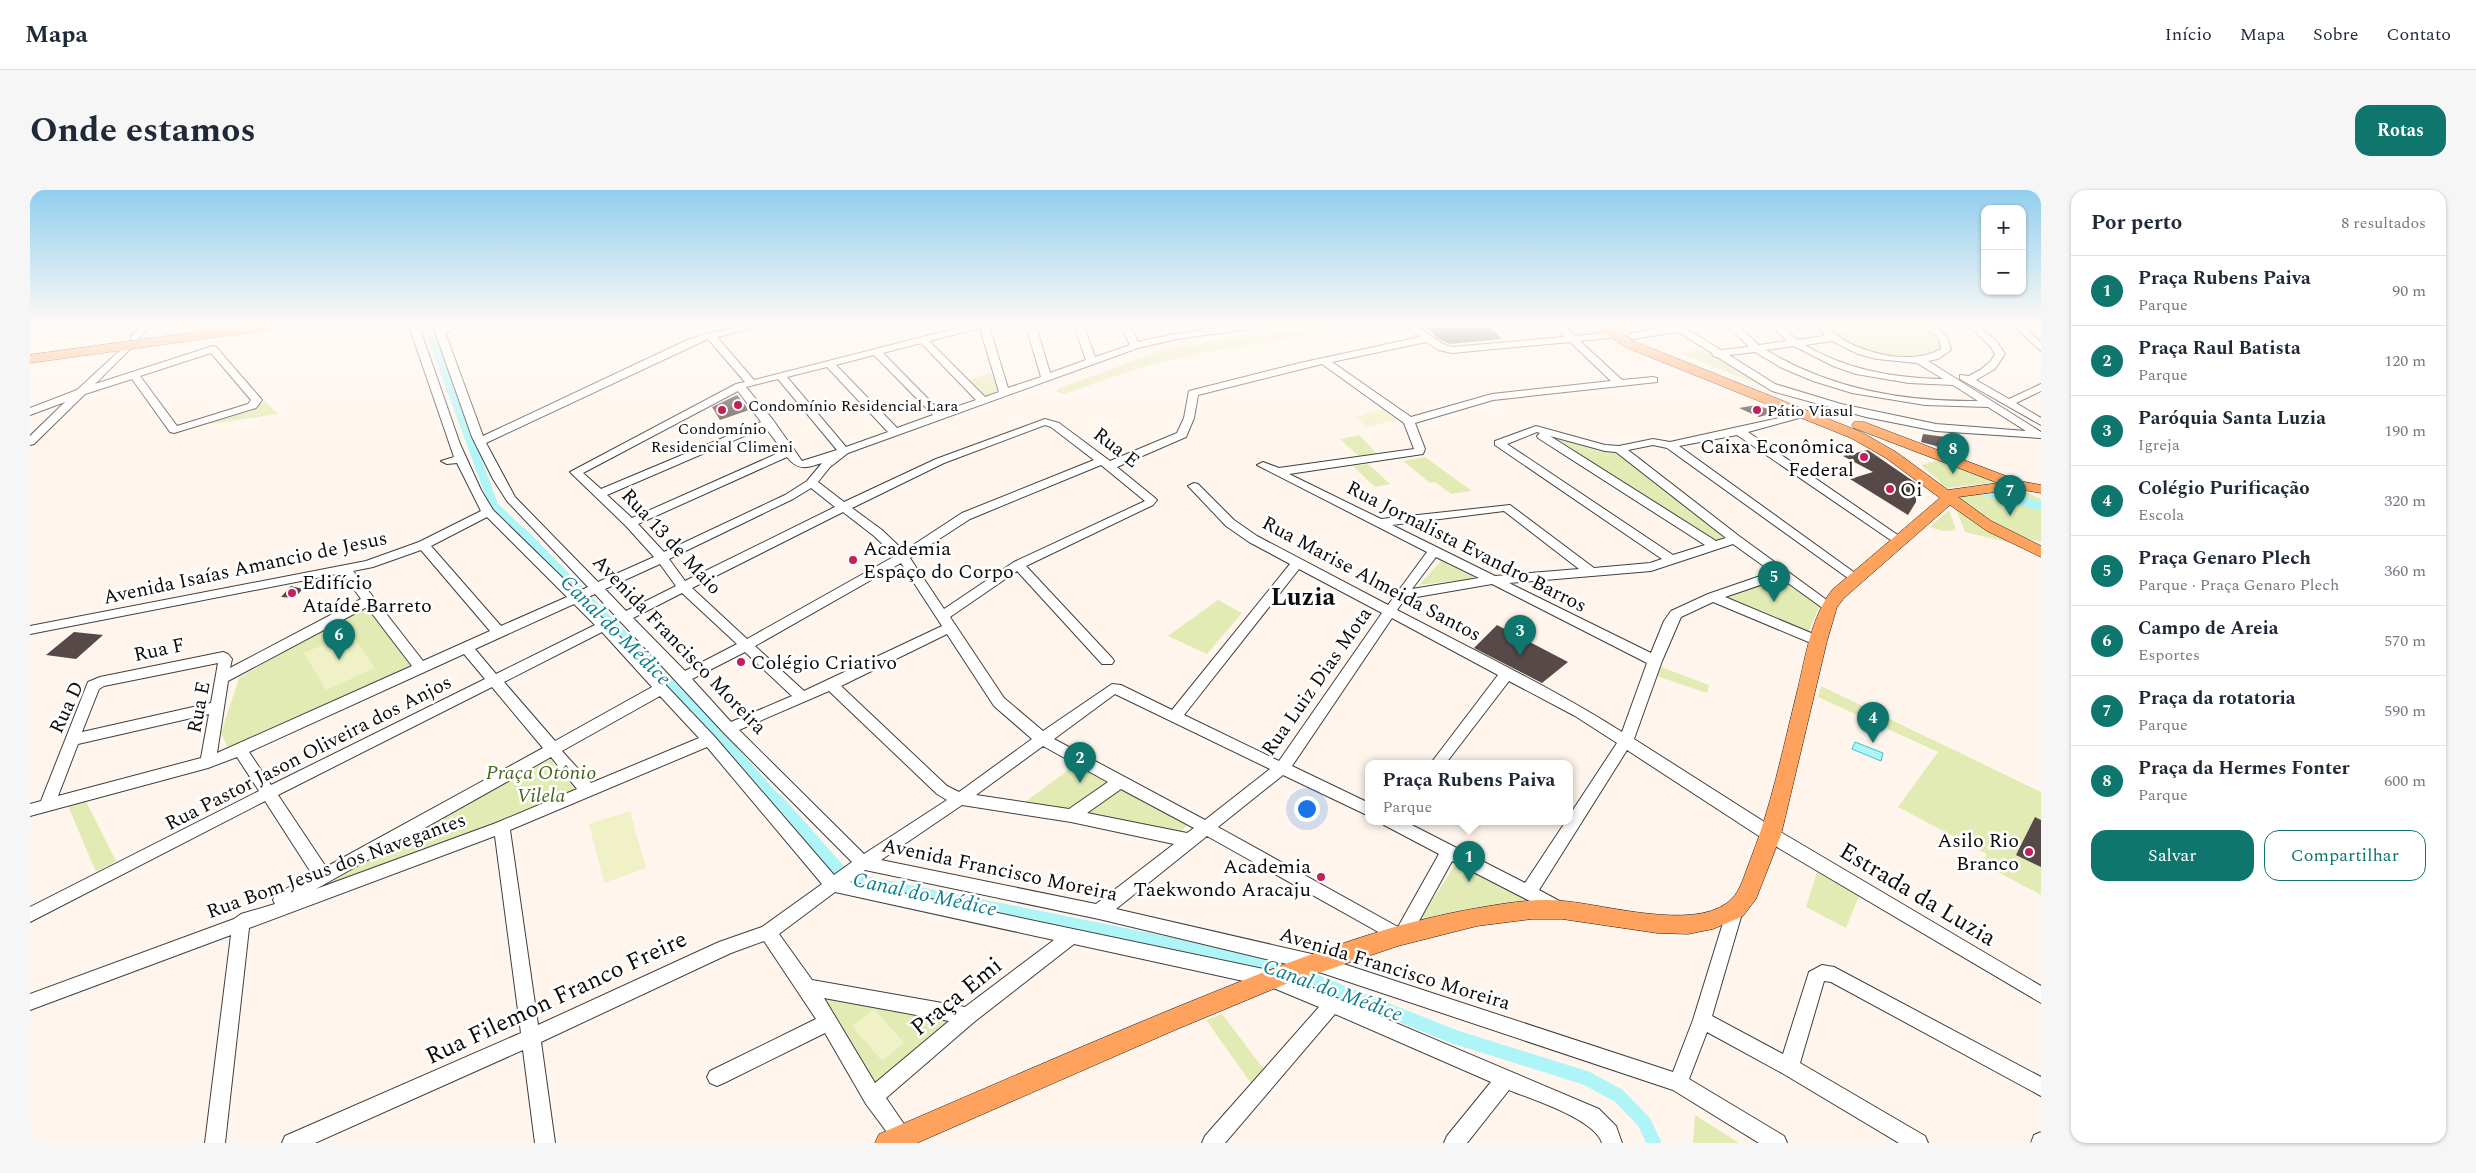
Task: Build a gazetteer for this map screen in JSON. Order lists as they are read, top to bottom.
{
  "streets": {
    "street": [
      "Rua E",
      "Rua 13 de Maio",
      "Rua Jornalista Evandro Barros",
      "Avenida Isaías Amancio de Jesus",
      "Rua Marise Almeida Santos",
      "Avenida Francisco Moreira",
      "Rua F",
      "Rua Luiz Dias Mota",
      "Rua D",
      "Rua Pastor Jason Oliveira dos Anjos",
      "Rua Bom Jesus dos Navegantes",
      "Estrada da Luzia",
      "Praça Emi",
      "Rua Filemon Franco Freire"
    ]
  },
  "crossings": [
    ["Rua E", "Rua F"],
    ["Rua Jornalista Evandro Barros", "Rua Luiz Dias Mota"],
    ["Rua Marise Almeida Santos", "Rua Luiz Dias Mota"],
    ["Rua Marise Almeida Santos", "Estrada da Luzia"],
    ["Avenida Francisco Moreira", "Rua Luiz Dias Mota"],
    ["Avenida Francisco Moreira", "Rua Filemon Franco Freire"],
    ["Rua F", "Rua D"]
  ],
  "districts": ["Luzia"],
  "water": ["Canal do Médice"],
  "parks": ["Praça Otônio Vilela"],
  "places": [
    "Condomínio Residencial Lara",
    "Condomínio Residencial Climeni",
    "Pátio Viasul",
    "Caixa Econômica Federal",
    "Oi",
    "Academia Espaço do Corpo",
    "Edifício Ataíde Barreto",
    "Colégio Criativo",
    "Asilo Rio Branco",
    "Academia Taekwondo Aracaju"
  ],
  "page": {
    "header": "Mapa",
    "nav": [
      "Início",
      "Mapa",
      "Sobre",
      "Contato"
    ],
    "title": "Onde estamos",
    "buttons": [
      "Rotas",
      ["Salvar", "Compartilhar"]
    ],
    "heading": ["Por perto", "8 resultados"],
    "map_buttons": ["+", "−"],
    "list": [
      {
        "mark": "1",
        "name": "Praça Rubens Paiva",
        "note": "Parque",
        "value": "90 m"
      },
      {
        "mark": "2",
        "name": "Praça Raul Batista",
        "note": "Parque",
        "value": "120 m"
      },
      {
        "mark": "3",
        "name": "Paróquia Santa Luzia",
        "note": "Igreja",
        "value": "190 m"
      },
      {
        "mark": "4",
        "name": "Colégio Purificação",
        "note": "Escola",
        "value": "320 m"
      },
      {
        "mark": "5",
        "name": "Praça Genaro Plech",
        "note": "Parque · Praça Genaro Plech",
        "value": "360 m"
      },
      {
        "mark": "6",
        "name": "Campo de Areia",
        "note": "Esportes",
        "value": "570 m"
      },
      {
        "mark": "7",
        "name": "Praça da rotatoria",
        "note": "Parque",
        "value": "590 m"
      },
      {
        "mark": "8",
        "name": "Praça da Hermes Fonter",
        "note": "Parque",
        "value": "600 m"
      }
    ],
    "pins": [
      "8",
      "7",
      "5",
      "3",
      "6",
      "4",
      "2",
      "1"
    ],
    "popup": ["Praça Rubens Paiva", "Parque"]
  }
}
